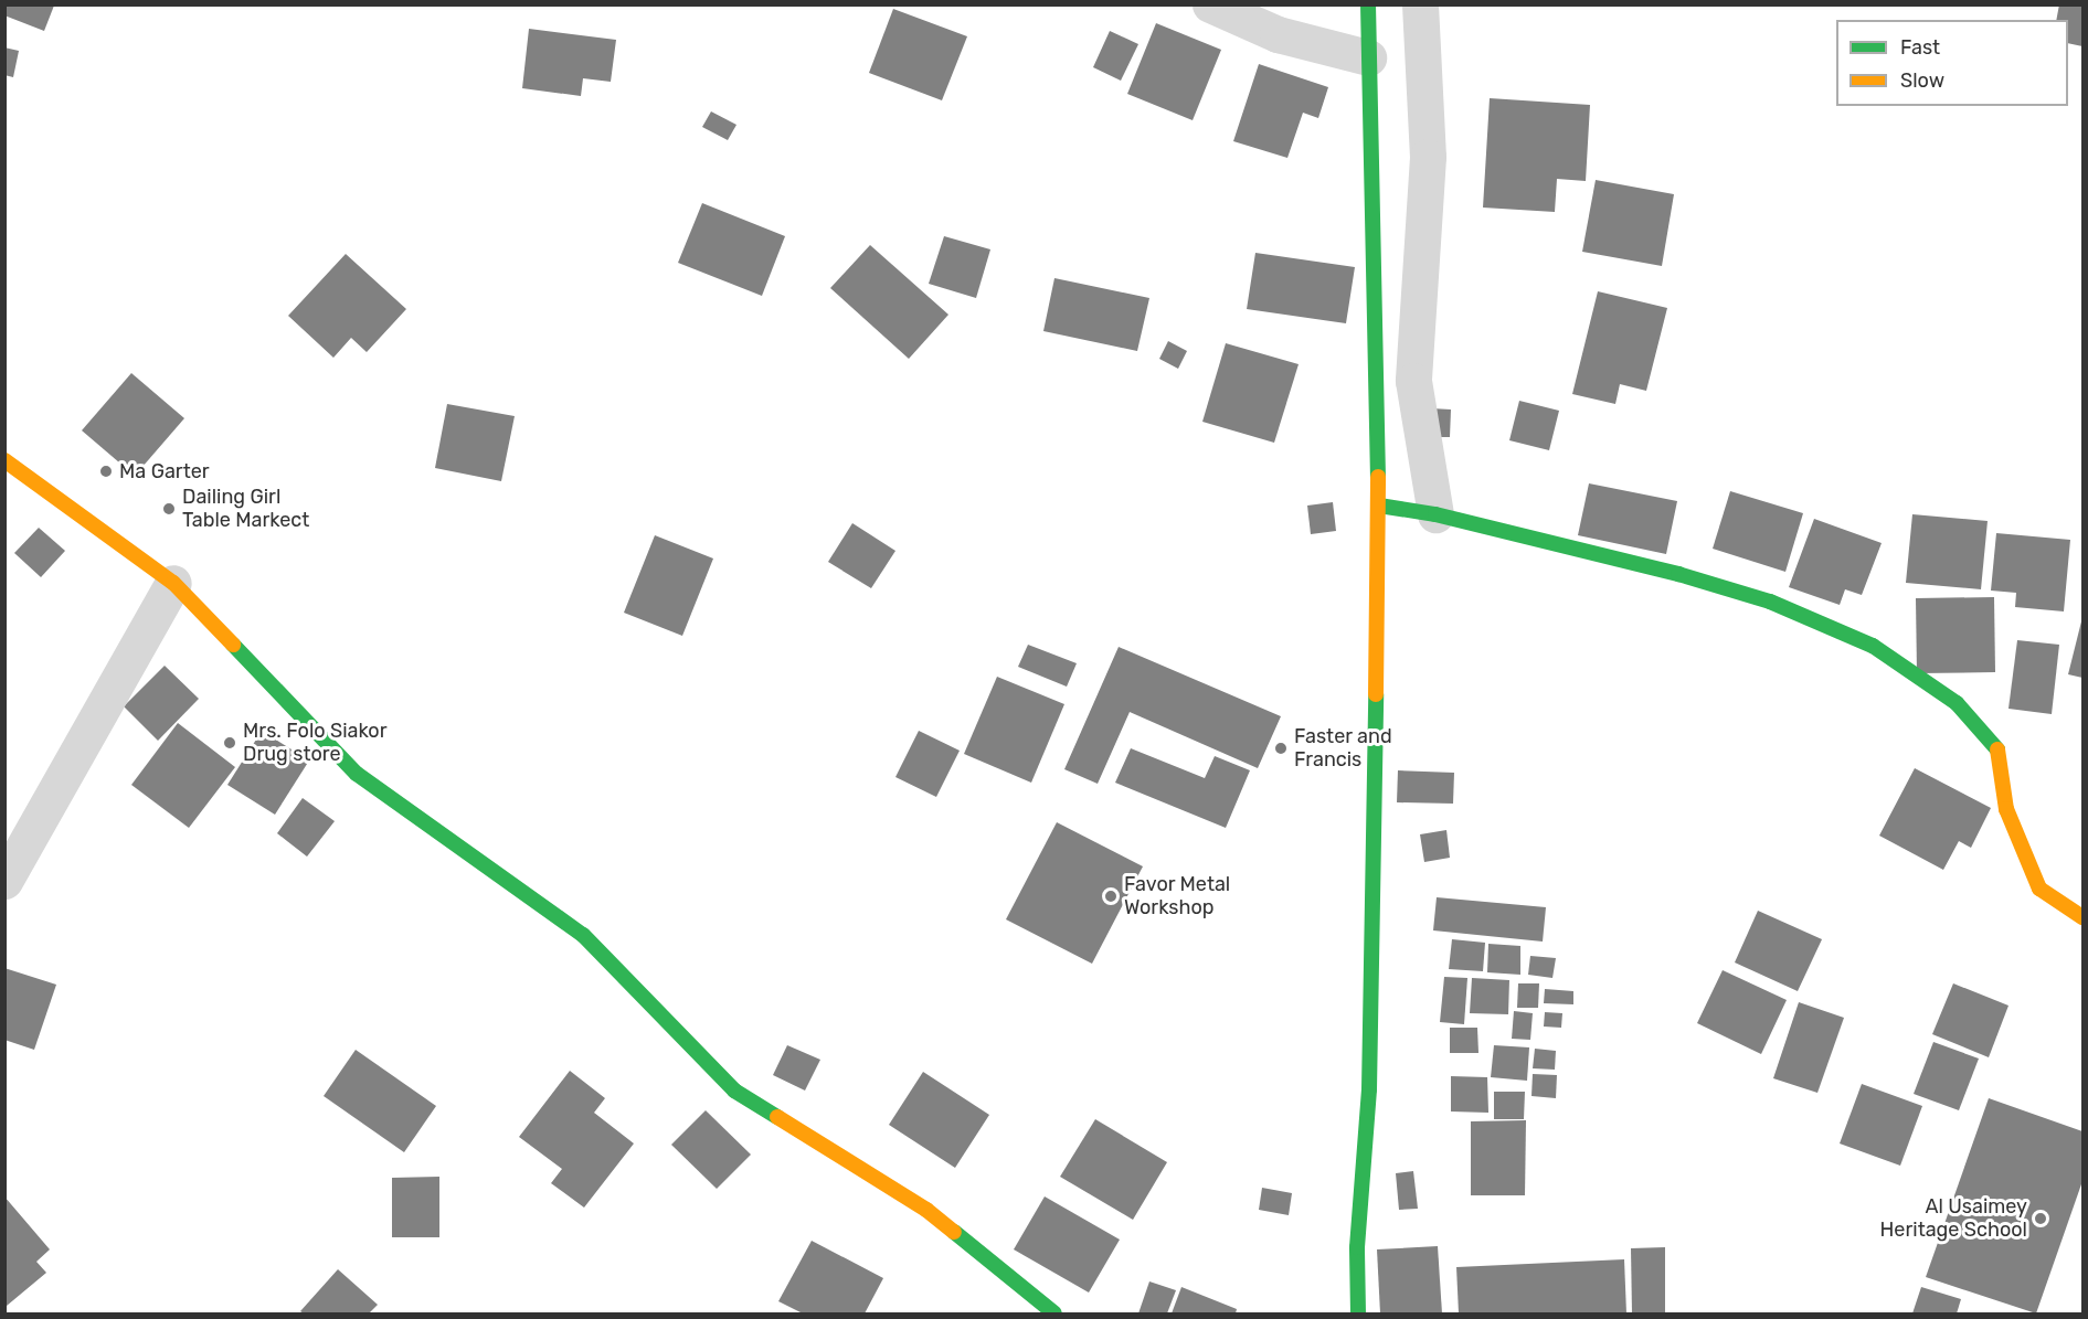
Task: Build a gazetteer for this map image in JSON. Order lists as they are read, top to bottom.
{
  "places": [
    "Ma Garter",
    "Dailing Girl Table Markect",
    "Mrs. Folo Siakor Drug store",
    "Faster and Francis",
    "Favor Metal Workshop",
    "Al Usaimey Heritage School"
  ],
  "legend": ["Fast", "Slow"]
}
